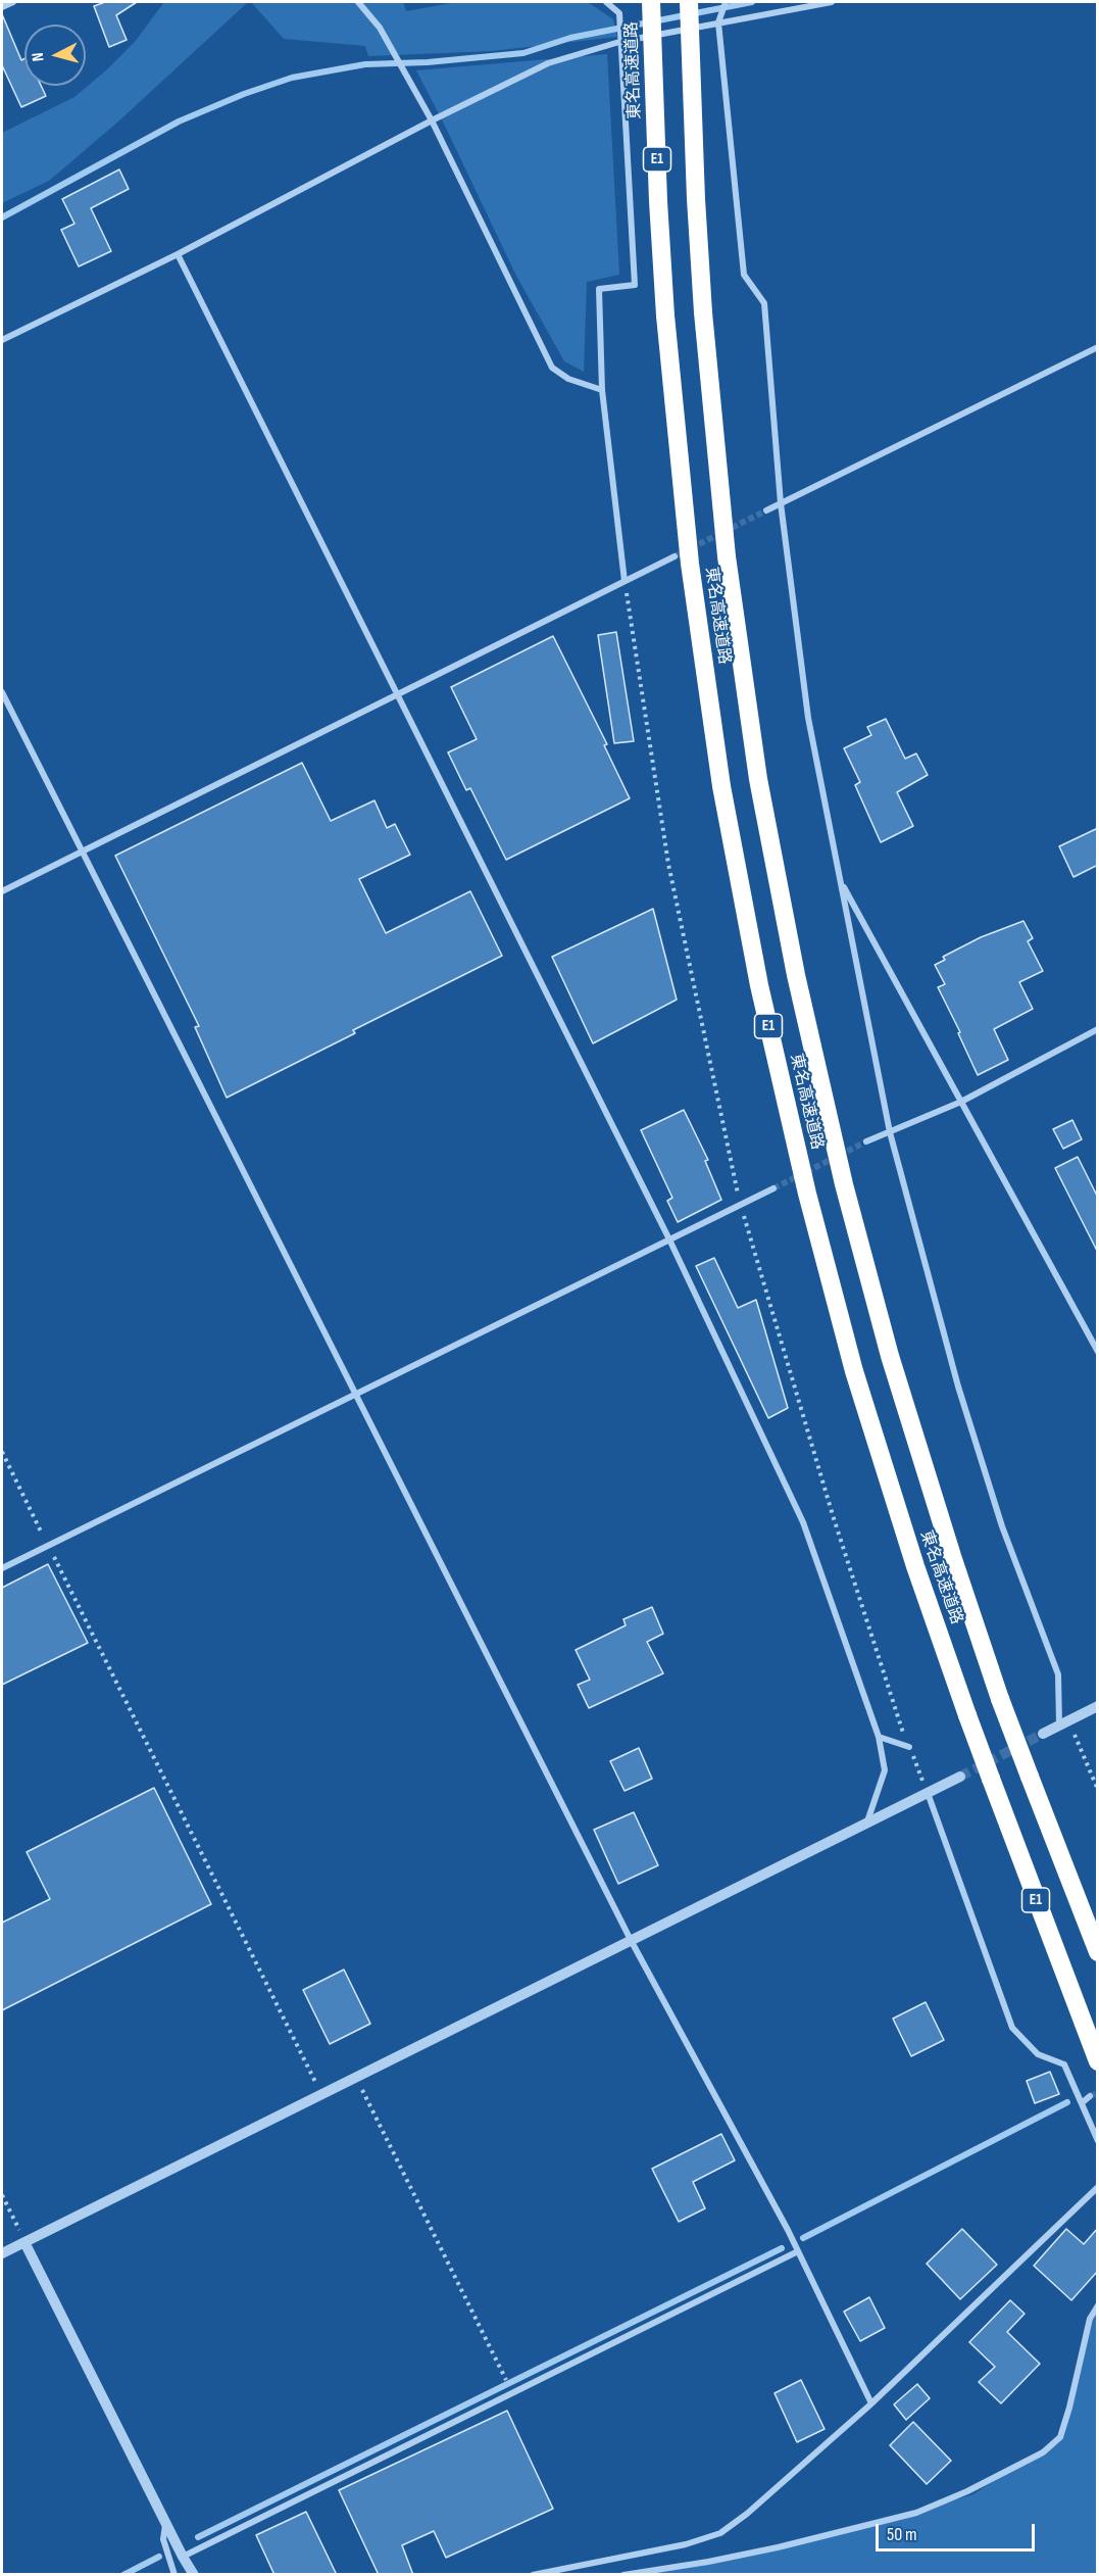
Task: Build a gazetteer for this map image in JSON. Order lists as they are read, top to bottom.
{
  "streets": {
    "highway": ["東名高速道路", "E1"]
  },
  "scale_bar": "50 m",
  "north": "left"
}
